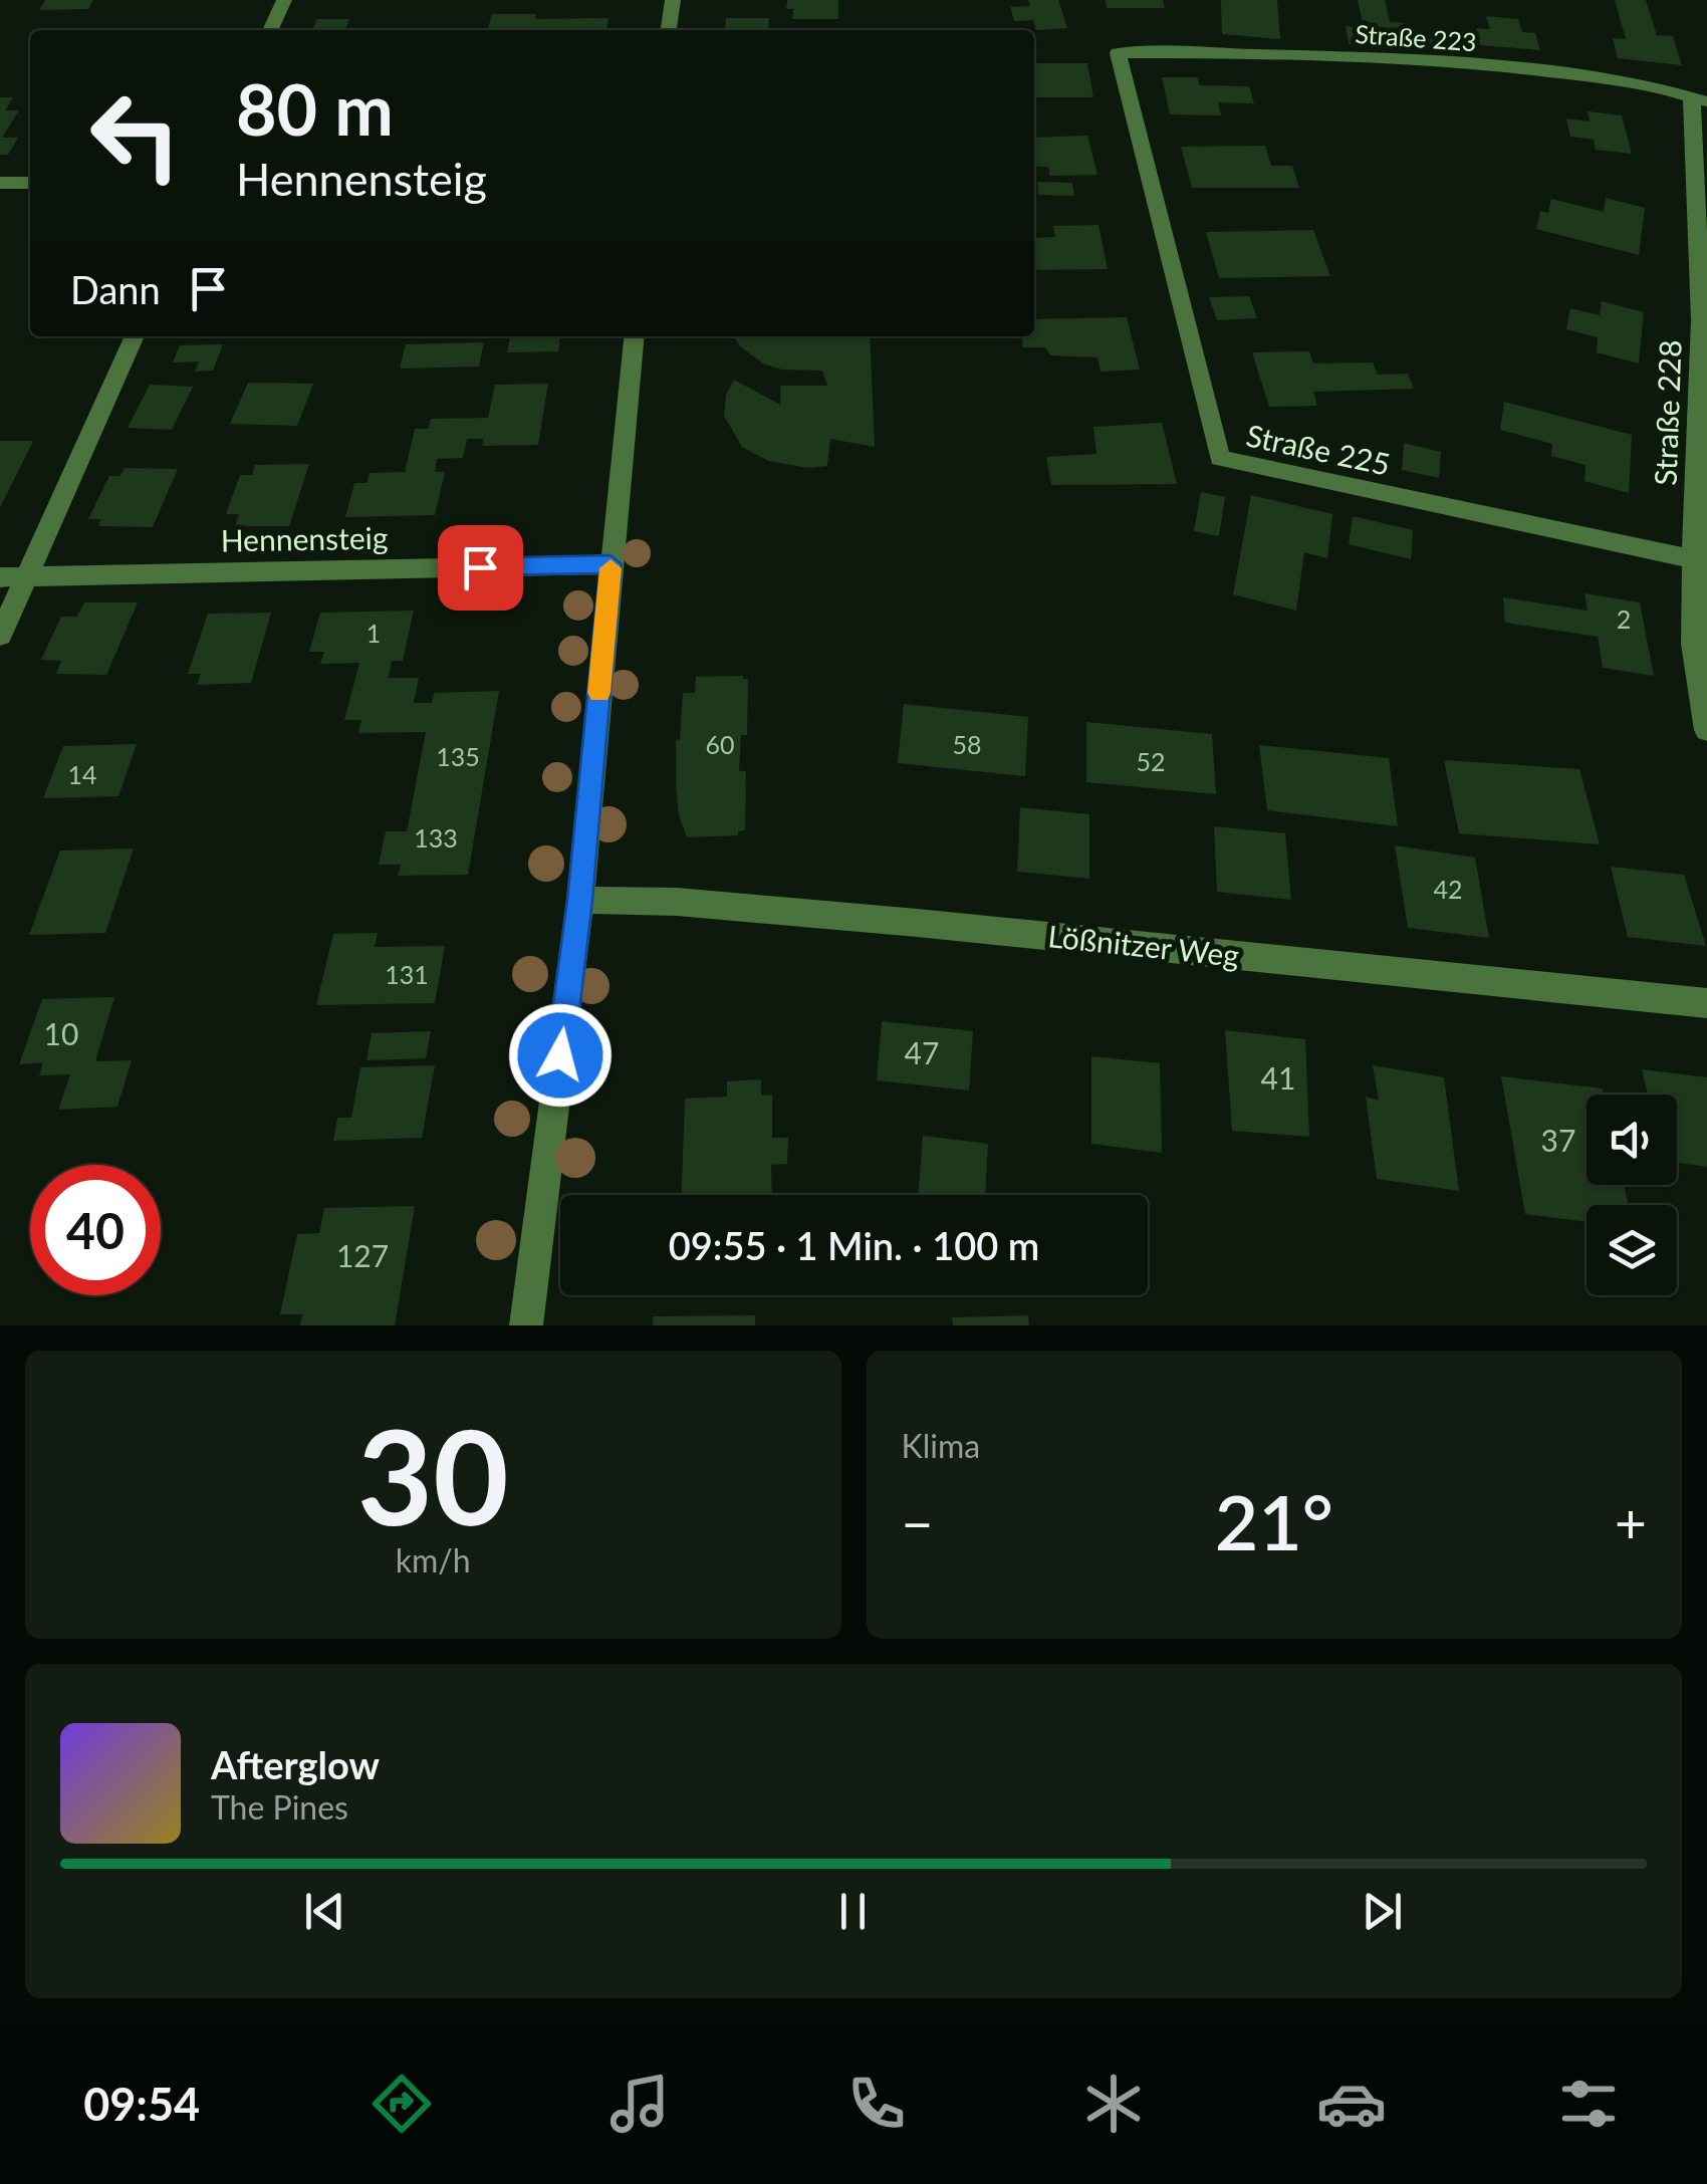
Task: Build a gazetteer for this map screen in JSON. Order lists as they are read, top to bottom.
{
  "streets": {
    "street": [
      "Straße 223",
      "Straße 228",
      "Straße 225",
      "Hennensteig",
      "Lößnitzer Weg"
    ]
  },
  "crossings": [
    ["Straße 223", "Straße 228"],
    ["Straße 223", "Straße 225"],
    ["Straße 228", "Straße 225"]
  ],
  "house_numbers": [
    "2",
    "1",
    "60",
    "58",
    "135",
    "52",
    "14",
    "133",
    "42",
    "131",
    "10",
    "47",
    "41",
    "37",
    "127"
  ],
  "page": {
    "turn": ["80 m", "Hennensteig"],
    "then": "Dann",
    "limit": "40",
    "trip": "09:55 · 1 Min. · 100 m",
    "tile": [
      ["30", "km/h"],
      "Klima"
    ],
    "heat": ["−", "21°", "+"],
    "song": ["Afterglow", "The Pines"],
    "tabs": "09:54"
  }
}
